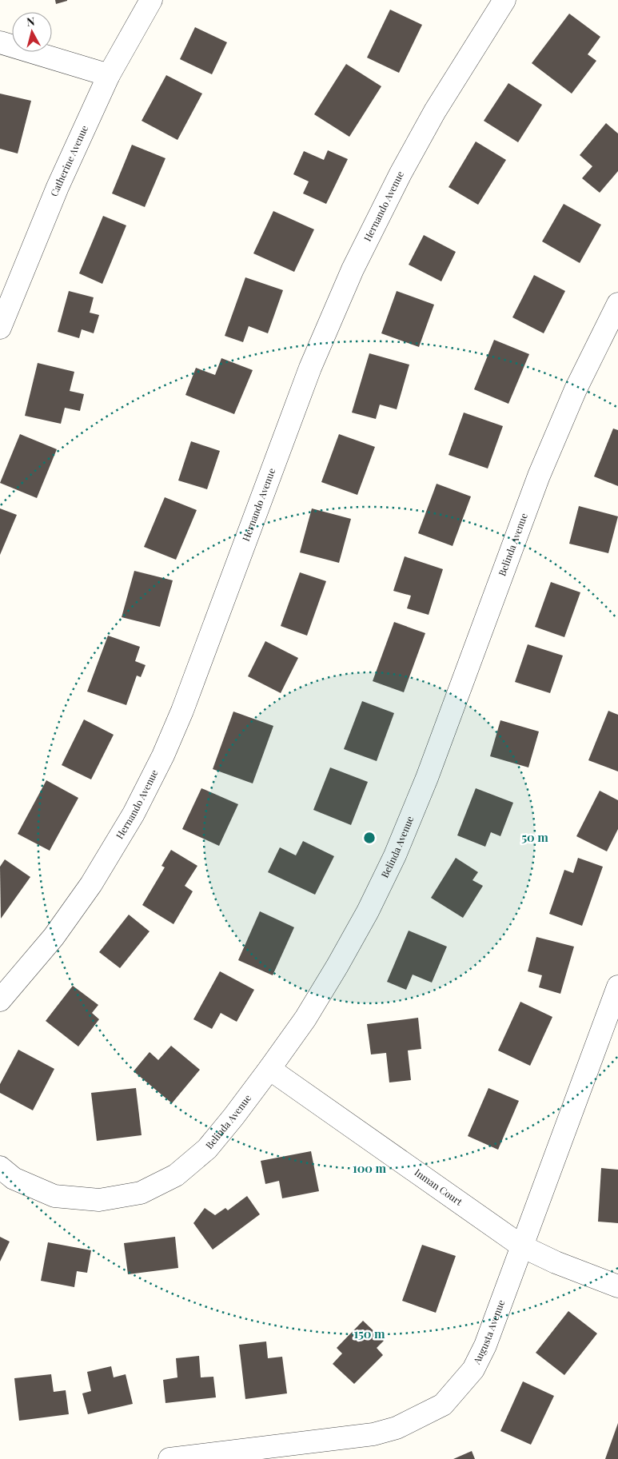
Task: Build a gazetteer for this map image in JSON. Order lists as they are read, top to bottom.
{
  "streets": {
    "street": [
      "Catherine Avenue",
      "Hernando Avenue",
      "Belinda Avenue",
      "Inman Court",
      "Augusta Avenue"
    ]
  },
  "crossings": [
    ["Belinda Avenue", "Inman Court"],
    ["Inman Court", "Augusta Avenue"]
  ],
  "north": "top",
  "rings": ["50 m", "100 m", "150 m"]
}
